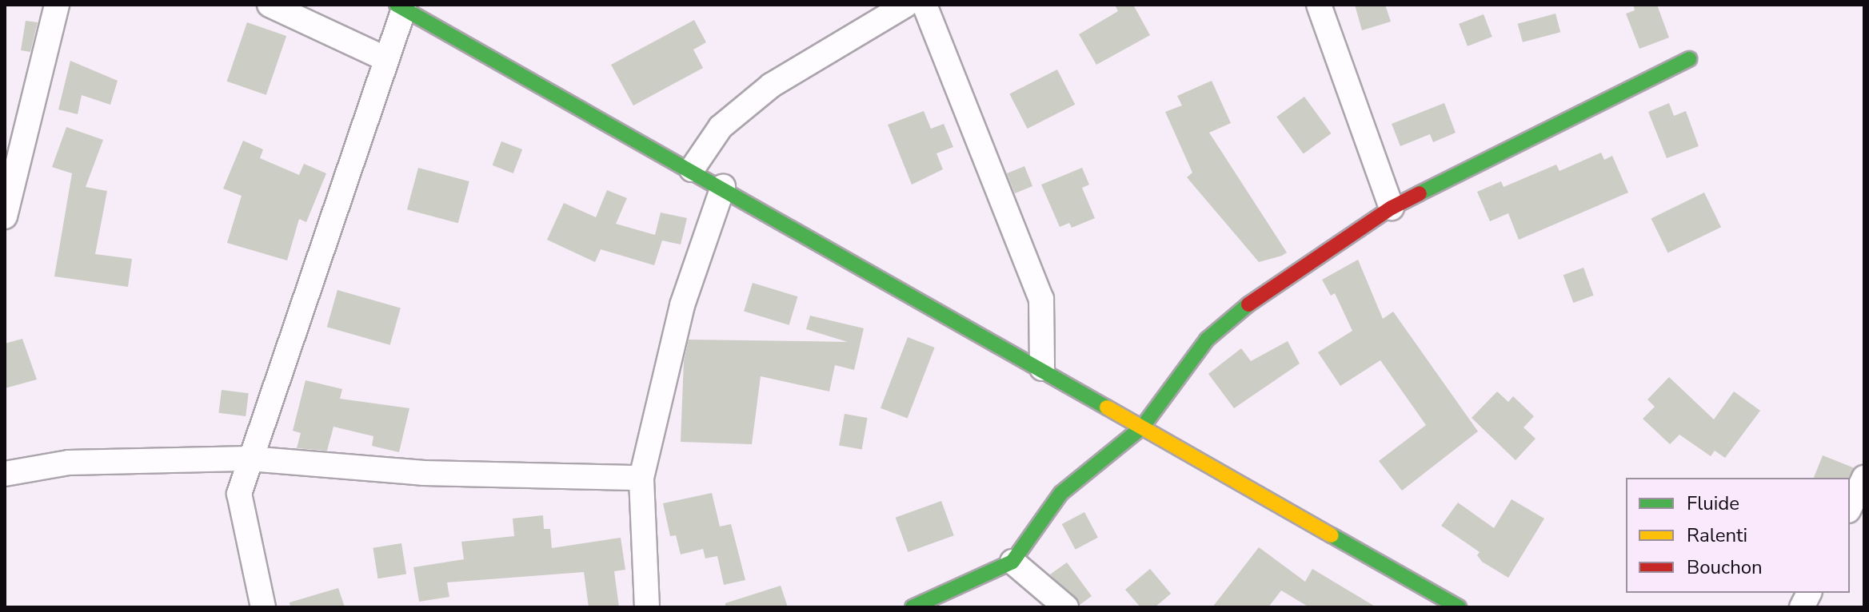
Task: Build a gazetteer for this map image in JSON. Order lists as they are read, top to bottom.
{
  "legend": ["Fluide", "Ralenti", "Bouchon"]
}
